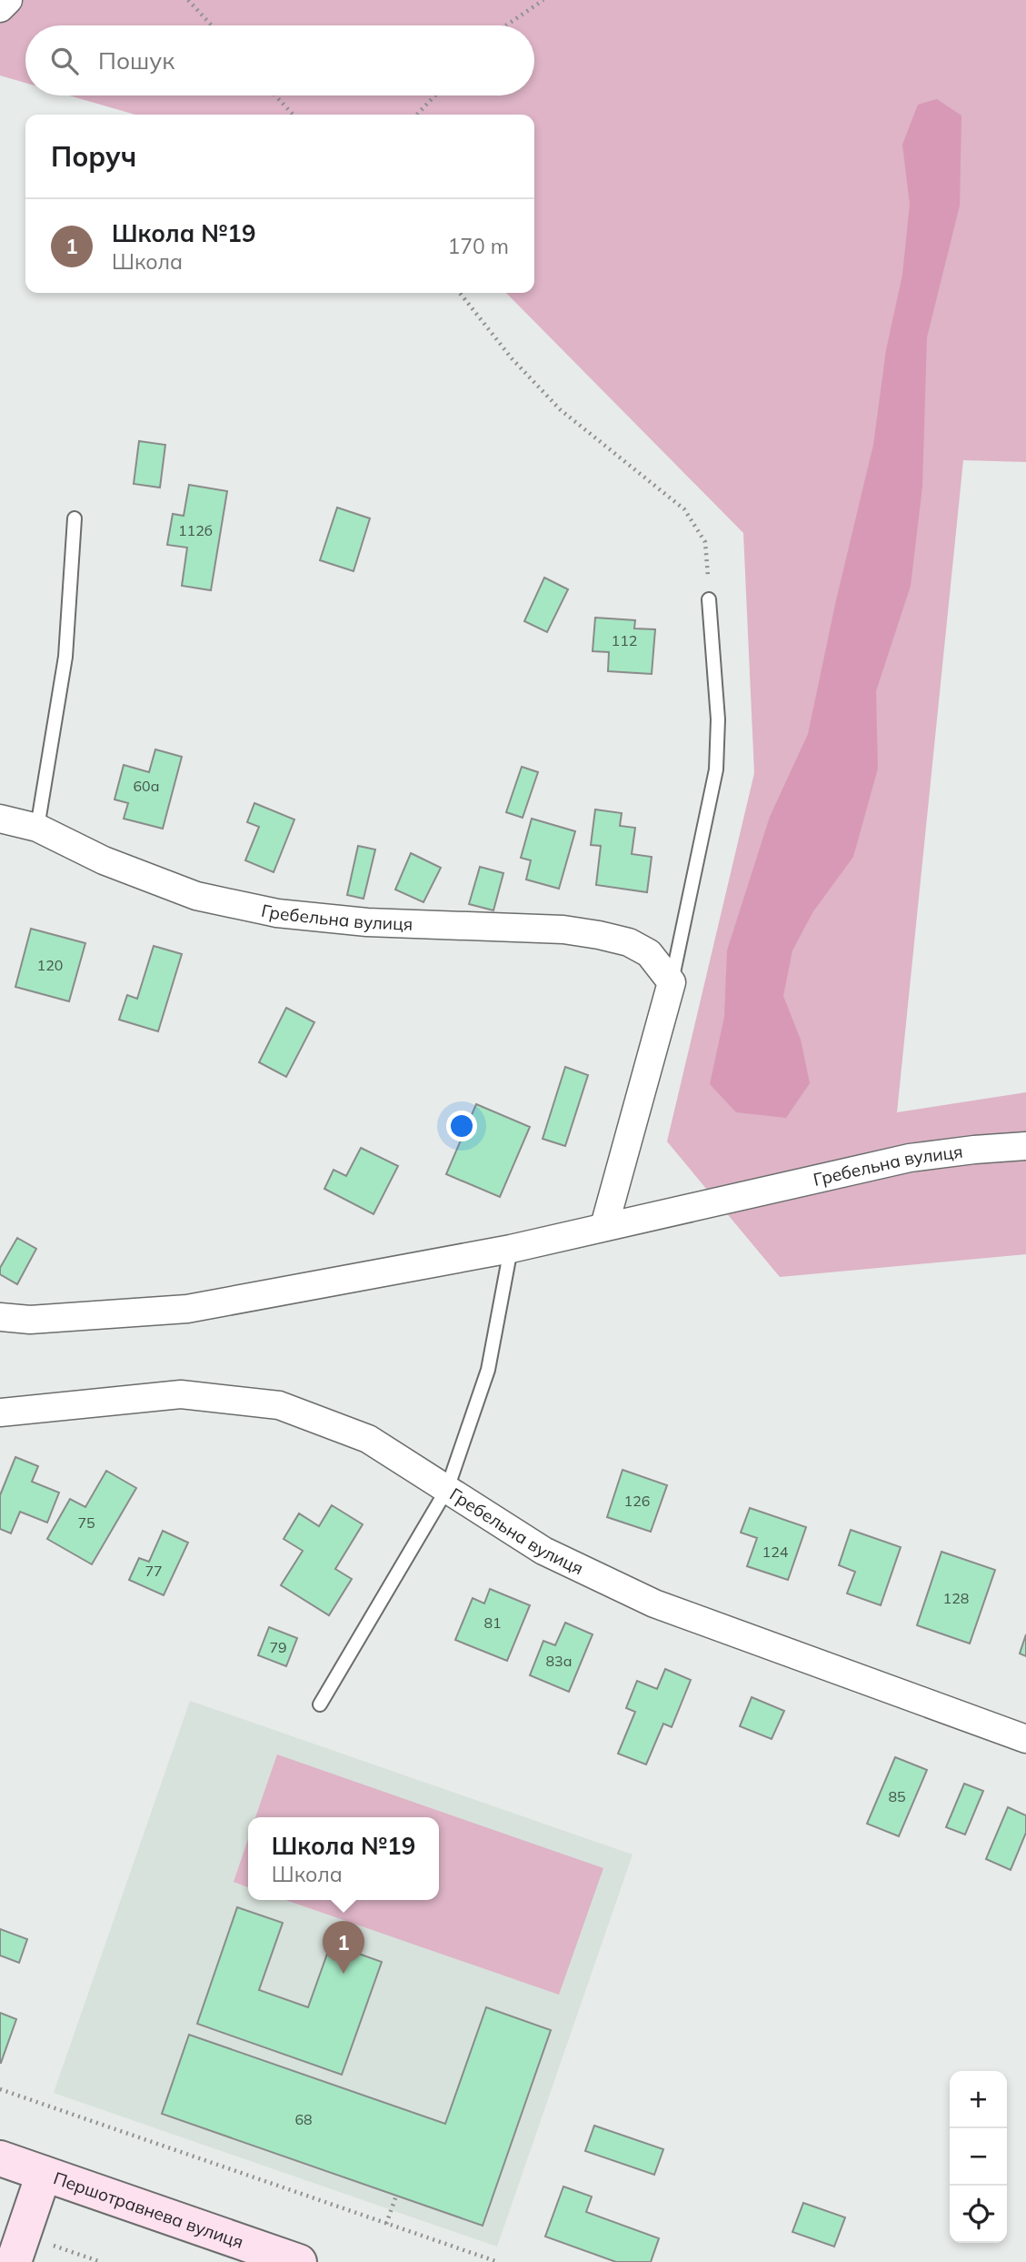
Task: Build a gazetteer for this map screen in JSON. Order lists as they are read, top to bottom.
{
  "streets": {
    "street": ["Гребельна вулиця", "Першотравнева вулиця"]
  },
  "house_numbers": [
    "112б",
    "112",
    "60а",
    "120",
    "126",
    "75",
    "124",
    "77",
    "128",
    "81",
    "79",
    "83а",
    "85",
    "68"
  ],
  "page": {
    "search": "Пошук",
    "heading": "Поруч",
    "list": [
      {
        "mark": "1",
        "name": "Школа №19",
        "note": "Школа",
        "value": "170 m"
      }
    ],
    "popup": ["Школа №19", "Школа"],
    "pins": "1",
    "map_buttons": ["+", "−"]
  }
}
